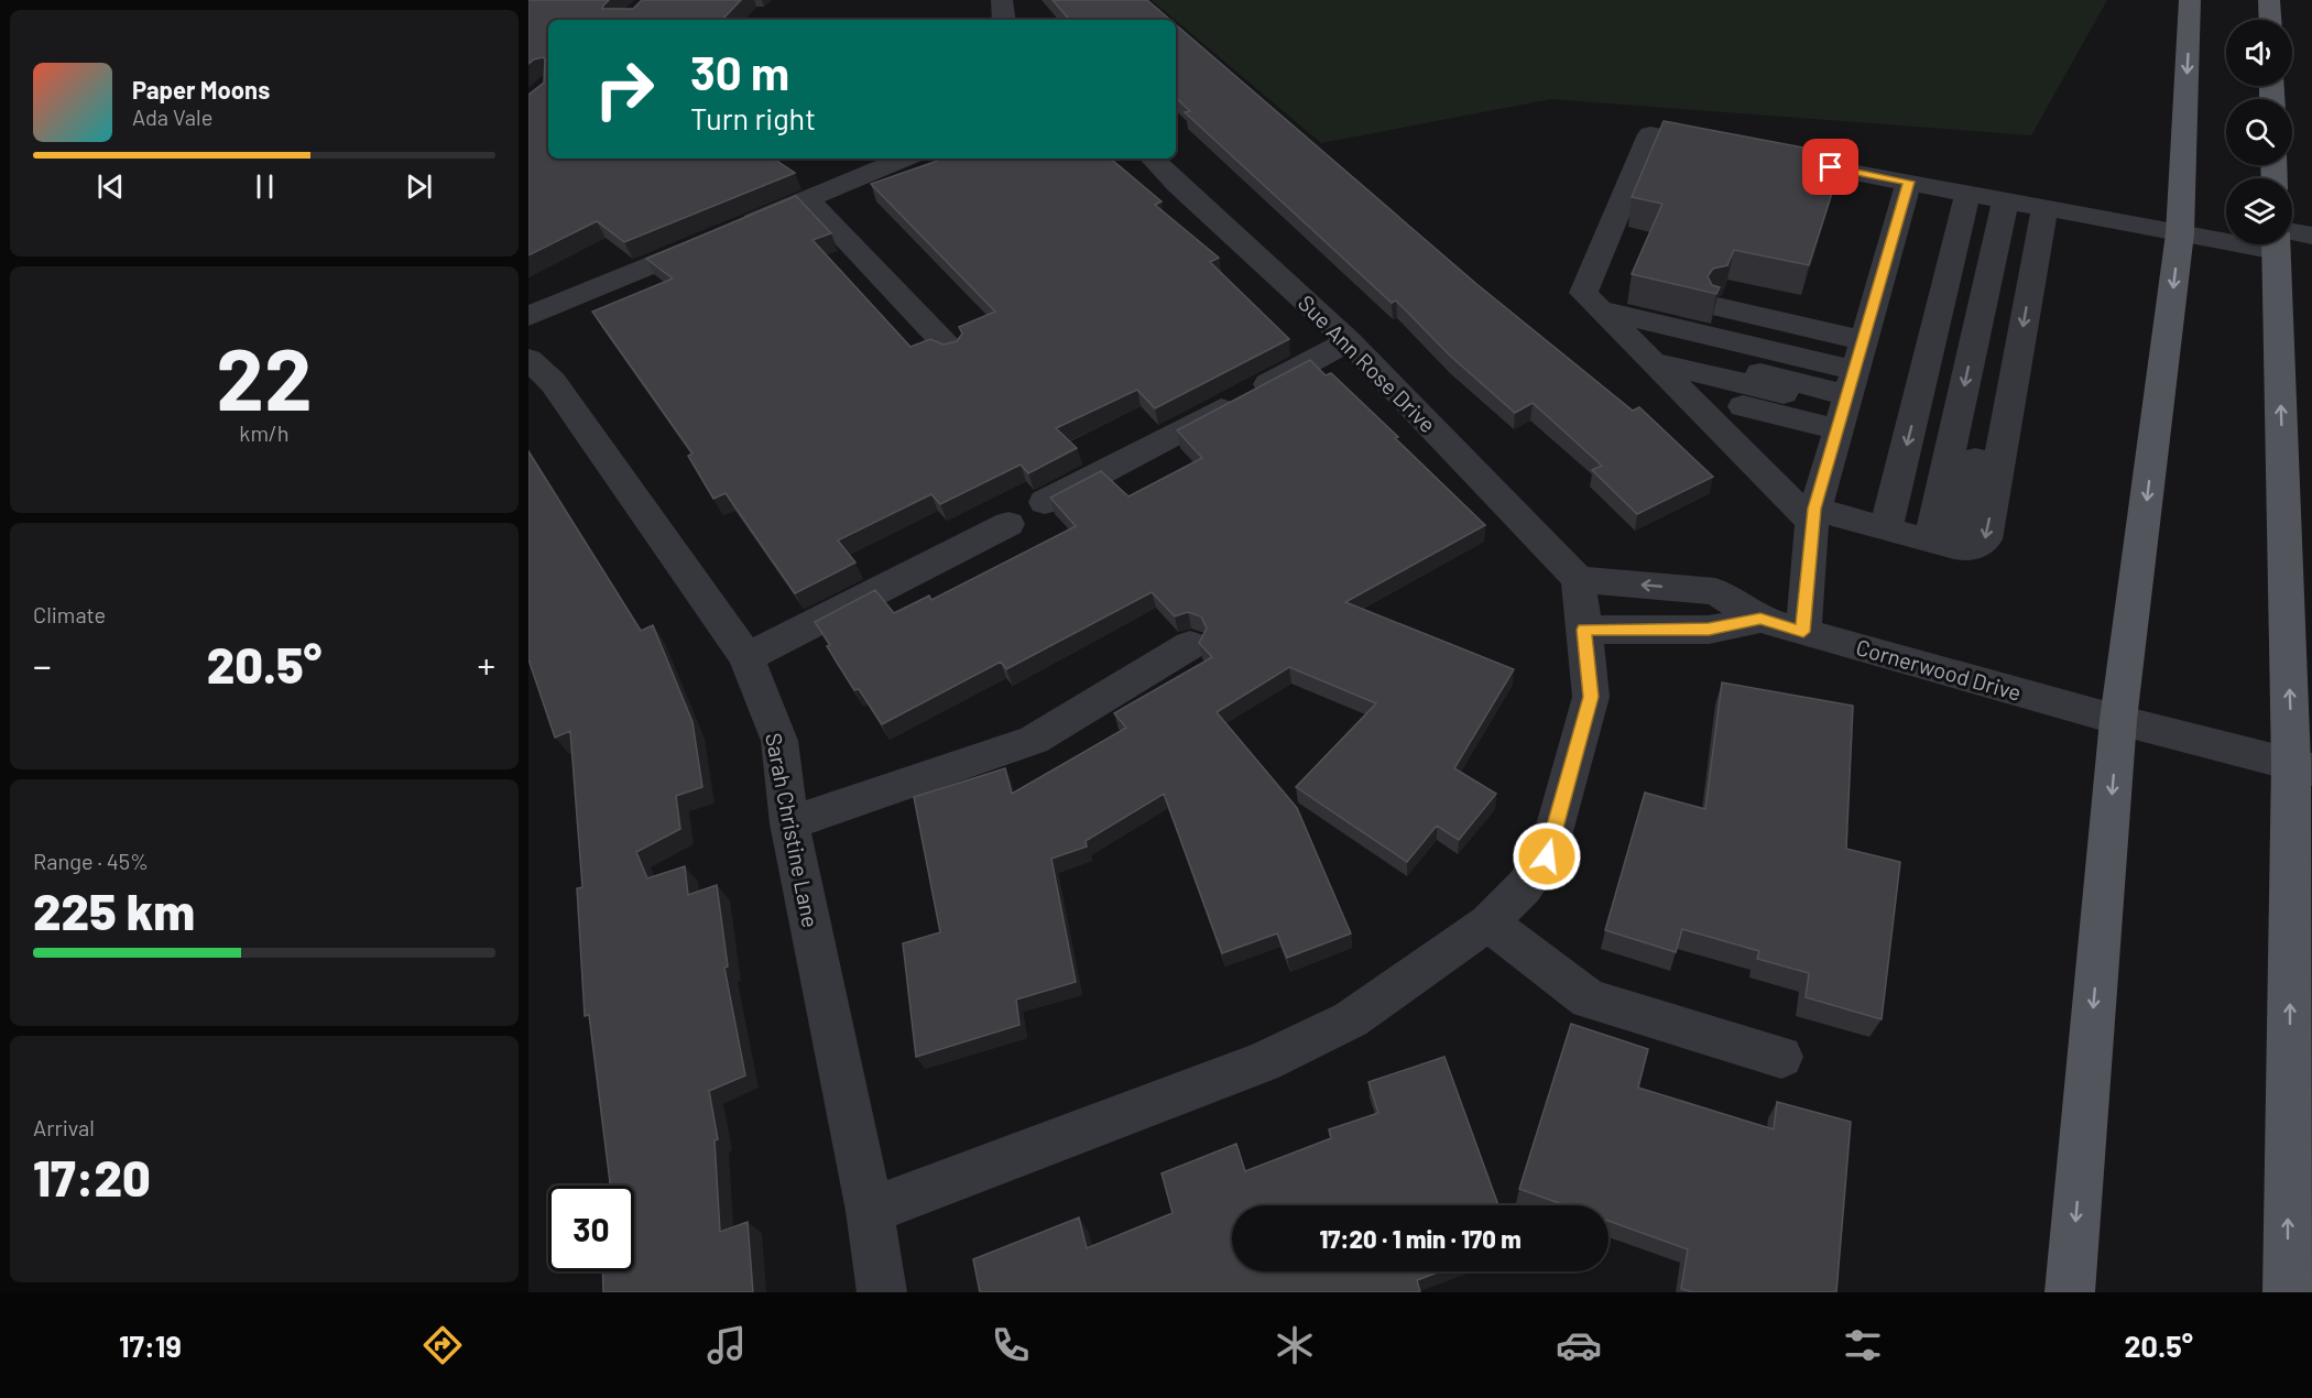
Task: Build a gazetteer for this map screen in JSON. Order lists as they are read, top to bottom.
{
  "streets": {
    "street": ["Sue Ann Rose Drive", "Cornerwood Drive", "Sarah Christine Lane"]
  },
  "page": {
    "turn": ["30 m", "Turn right"],
    "song": ["Paper Moons", "Ada Vale"],
    "tile": [
      ["22", "km/h"],
      "Climate",
      ["Range · 45%", "225 km"],
      ["Arrival", "17:20"]
    ],
    "heat": ["−", "20.5°", "+"],
    "limit": "30",
    "trip": "17:20 · 1 min · 170 m",
    "tabs": ["17:19", "20.5°"]
  }
}
